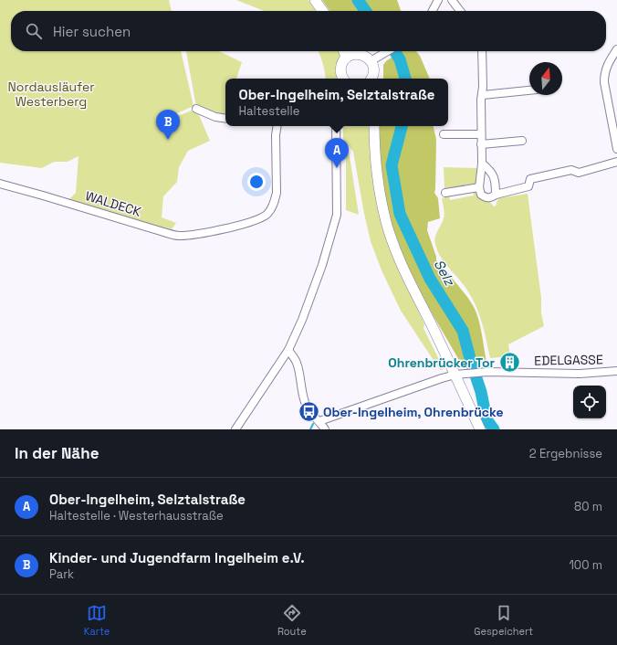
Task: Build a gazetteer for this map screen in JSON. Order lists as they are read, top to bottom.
{
  "streets": {
    "street": ["WALDECK", "EDELGASSE"]
  },
  "water": ["Selz"],
  "parks": ["Nordausläufer Westerberg"],
  "places": {
    "building": ["Ohrenbrücker Tor"],
    "bus stop": ["Ober-Ingelheim, Ohrenbrücke"]
  },
  "north": "top",
  "page": {
    "search": "Hier suchen",
    "popup": ["Ober-Ingelheim, Selztalstraße", "Haltestelle"],
    "pins": ["B", "A"],
    "heading": ["In der Nähe", "2 Ergebnisse"],
    "list": [
      {
        "mark": "A",
        "name": "Ober-Ingelheim, Selztalstraße",
        "note": "Haltestelle · Westerhausstraße",
        "value": "80 m"
      },
      {
        "mark": "B",
        "name": "Kinder- und Jugendfarm Ingelheim e.V.",
        "note": "Park",
        "value": "100 m"
      }
    ],
    "nav": ["Karte", "Route", "Gespeichert"]
  }
}
